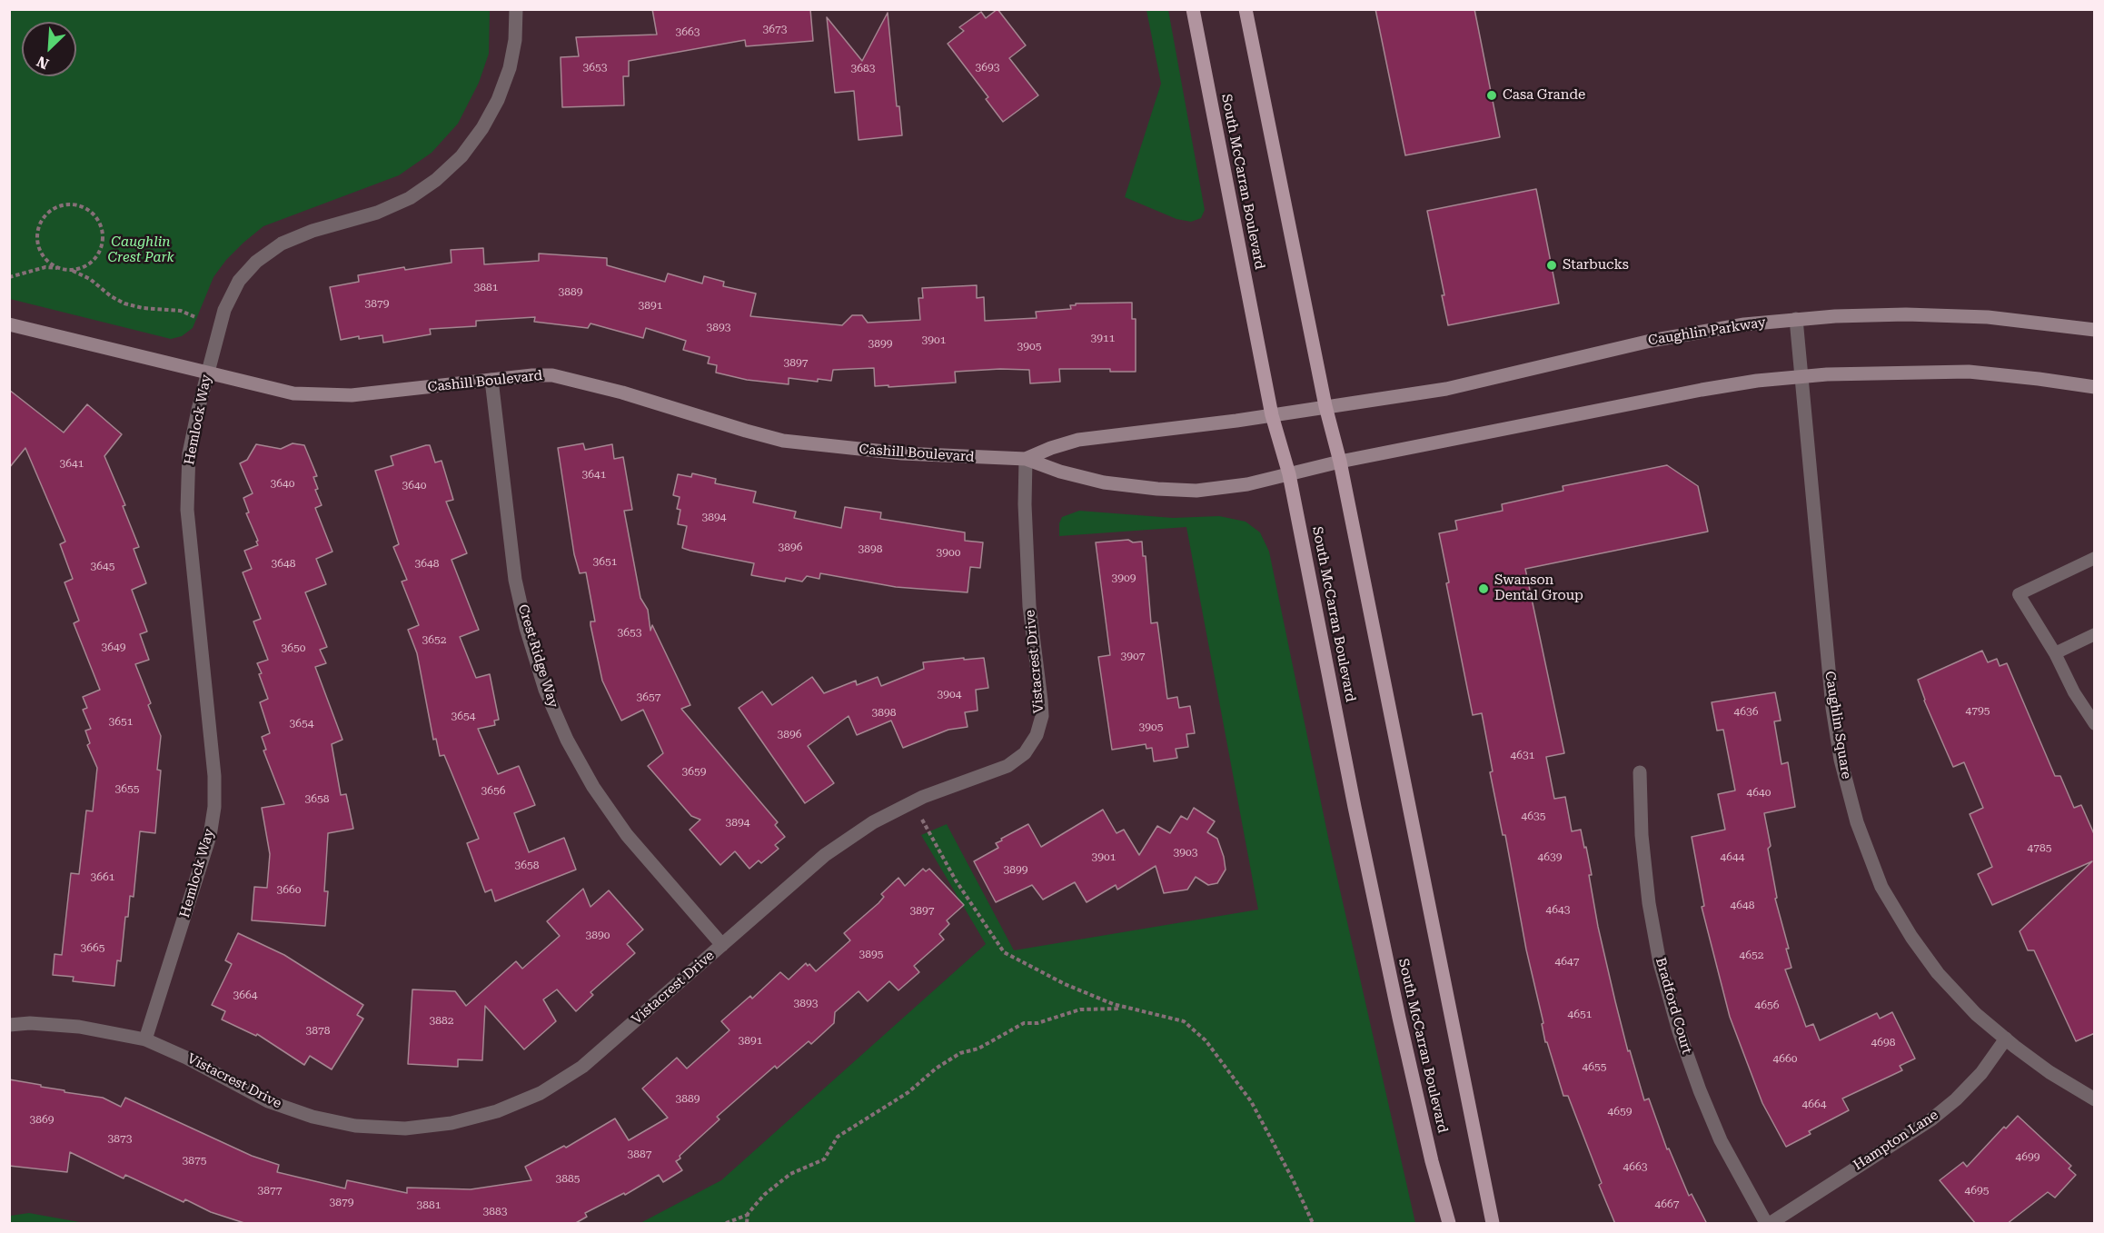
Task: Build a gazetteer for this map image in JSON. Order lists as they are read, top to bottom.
{
  "streets": {
    "main road": ["South McCarran Boulevard"],
    "street": [
      "Caughlin Parkway",
      "Cashill Boulevard",
      "Hemlock Way",
      "Crest Ridge Way",
      "Vistacrest Drive",
      "Caughlin Square",
      "Bradford Court",
      "Hampton Lane"
    ]
  },
  "crossings": [
    ["South McCarran Boulevard", "Cashill Boulevard"],
    ["Caughlin Parkway", "Cashill Boulevard"],
    ["Caughlin Parkway", "Caughlin Square"],
    ["Cashill Boulevard", "Hemlock Way"],
    ["Cashill Boulevard", "Crest Ridge Way"],
    ["Cashill Boulevard", "Vistacrest Drive"],
    ["Hemlock Way", "Vistacrest Drive"],
    ["Crest Ridge Way", "Vistacrest Drive"],
    ["Caughlin Square", "Hampton Lane"],
    ["Bradford Court", "Hampton Lane"]
  ],
  "parks": ["Caughlin Crest Park"],
  "places": ["Casa Grande", "Starbucks", "Swanson Dental Group"],
  "house_numbers": [
    "3673",
    "3663",
    "3653",
    "3693",
    "3683",
    "3881",
    "3889",
    "3879",
    "3891",
    "3893",
    "3911",
    "3901",
    "3899",
    "3905",
    "3897",
    "3641",
    "3641",
    "3640",
    "3640",
    "3894",
    "3896",
    "3898",
    "3900",
    "3651",
    "3648",
    "3648",
    "3645",
    "3909",
    "3653",
    "3652",
    "3649",
    "3650",
    "3907",
    "3904",
    "3657",
    "4795",
    "4636",
    "3898",
    "3654",
    "3651",
    "3654",
    "3905",
    "3896",
    "4631",
    "3659",
    "3655",
    "3656",
    "4640",
    "3658",
    "4635",
    "3894",
    "4785",
    "3903",
    "3901",
    "4639",
    "4644",
    "3658",
    "3899",
    "3661",
    "3660",
    "4648",
    "4643",
    "3897",
    "3890",
    "3665",
    "3895",
    "4652",
    "4647",
    "3664",
    "3893",
    "4656",
    "4651",
    "3882",
    "3878",
    "3891",
    "4698",
    "4660",
    "4655",
    "3889",
    "4664",
    "4659",
    "3869",
    "3873",
    "3887",
    "4699",
    "3875",
    "4663",
    "3885",
    "3877",
    "4695",
    "3879",
    "4667",
    "3881",
    "3883"
  ],
  "north": "bottom left"
}
